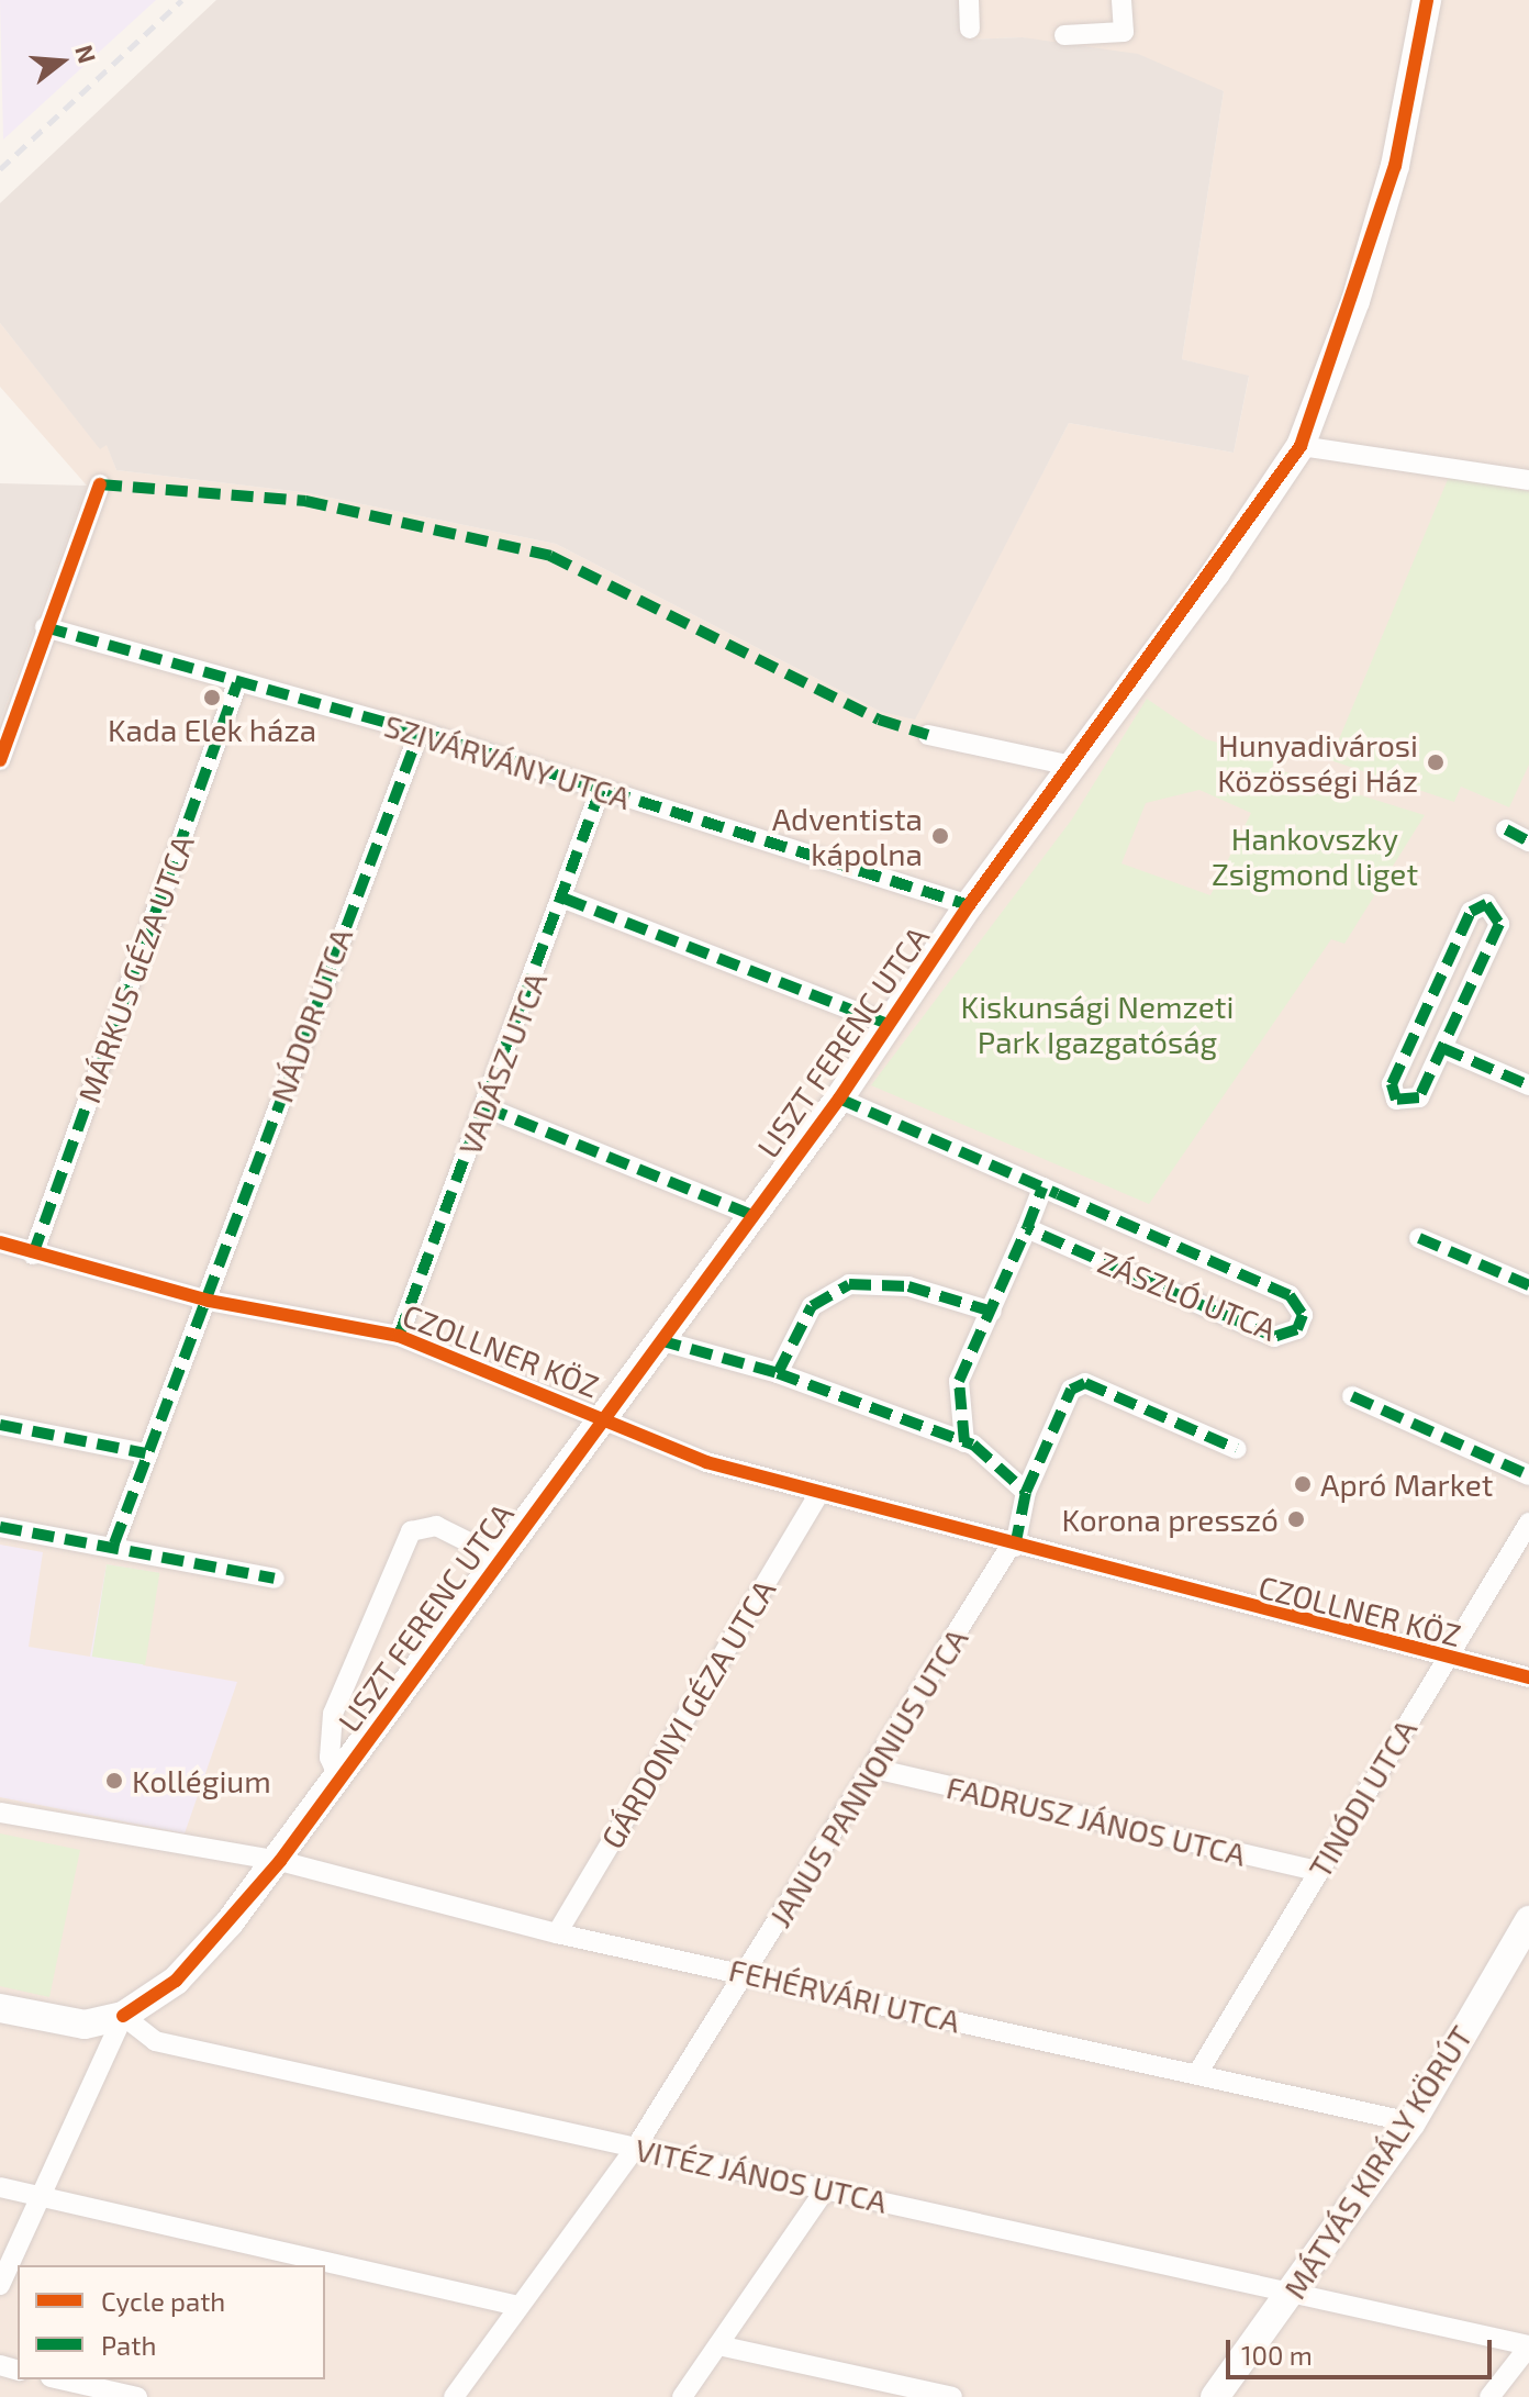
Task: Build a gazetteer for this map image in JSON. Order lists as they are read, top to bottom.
{
  "streets": {
    "street": [
      "SZIVÁRVÁNY UTCA",
      "MÁRKUS GÉZA UTCA",
      "NÁDOR UTCA",
      "LISZT FERENC UTCA",
      "VADÁSZ UTCA",
      "ZÁSZLÓ UTCA",
      "CZOLLNER KÖZ",
      "GÁRDONYI GÉZA UTCA",
      "JANUS PANNONIUS UTCA",
      "TINÓDI UTCA",
      "FADRUSZ JÁNOS UTCA",
      "FEHÉRVÁRI UTCA",
      "MÁTYÁS KIRÁLY KÖRÚT",
      "VITÉZ JÁNOS UTCA"
    ]
  },
  "crossings": [
    ["SZIVÁRVÁNY UTCA", "MÁRKUS GÉZA UTCA"],
    ["SZIVÁRVÁNY UTCA", "NÁDOR UTCA"],
    ["SZIVÁRVÁNY UTCA", "LISZT FERENC UTCA"],
    ["SZIVÁRVÁNY UTCA", "VADÁSZ UTCA"],
    ["MÁRKUS GÉZA UTCA", "CZOLLNER KÖZ"],
    ["NÁDOR UTCA", "CZOLLNER KÖZ"],
    ["LISZT FERENC UTCA", "ZÁSZLÓ UTCA"],
    ["LISZT FERENC UTCA", "CZOLLNER KÖZ"],
    ["LISZT FERENC UTCA", "FEHÉRVÁRI UTCA"],
    ["LISZT FERENC UTCA", "VITÉZ JÁNOS UTCA"],
    ["VADÁSZ UTCA", "CZOLLNER KÖZ"],
    ["CZOLLNER KÖZ", "GÁRDONYI GÉZA UTCA"],
    ["CZOLLNER KÖZ", "JANUS PANNONIUS UTCA"],
    ["CZOLLNER KÖZ", "TINÓDI UTCA"],
    ["GÁRDONYI GÉZA UTCA", "FEHÉRVÁRI UTCA"],
    ["JANUS PANNONIUS UTCA", "FADRUSZ JÁNOS UTCA"],
    ["JANUS PANNONIUS UTCA", "FEHÉRVÁRI UTCA"],
    ["JANUS PANNONIUS UTCA", "VITÉZ JÁNOS UTCA"],
    ["TINÓDI UTCA", "FADRUSZ JÁNOS UTCA"],
    ["TINÓDI UTCA", "FEHÉRVÁRI UTCA"],
    ["FEHÉRVÁRI UTCA", "MÁTYÁS KIRÁLY KÖRÚT"],
    ["MÁTYÁS KIRÁLY KÖRÚT", "VITÉZ JÁNOS UTCA"]
  ],
  "parks": ["Hankovszky Zsigmond liget", "Kiskunsági Nemzeti Park Igazgatóság"],
  "places": [
    "Kada Elek háza",
    "Hunyadivárosi Közösségi Ház",
    "Adventista kápolna",
    "Apró Market",
    "Korona presszó",
    "Kollégium"
  ],
  "legend": ["Cycle path", "Path"],
  "scale_bar": "100 m",
  "north": "right"
}
